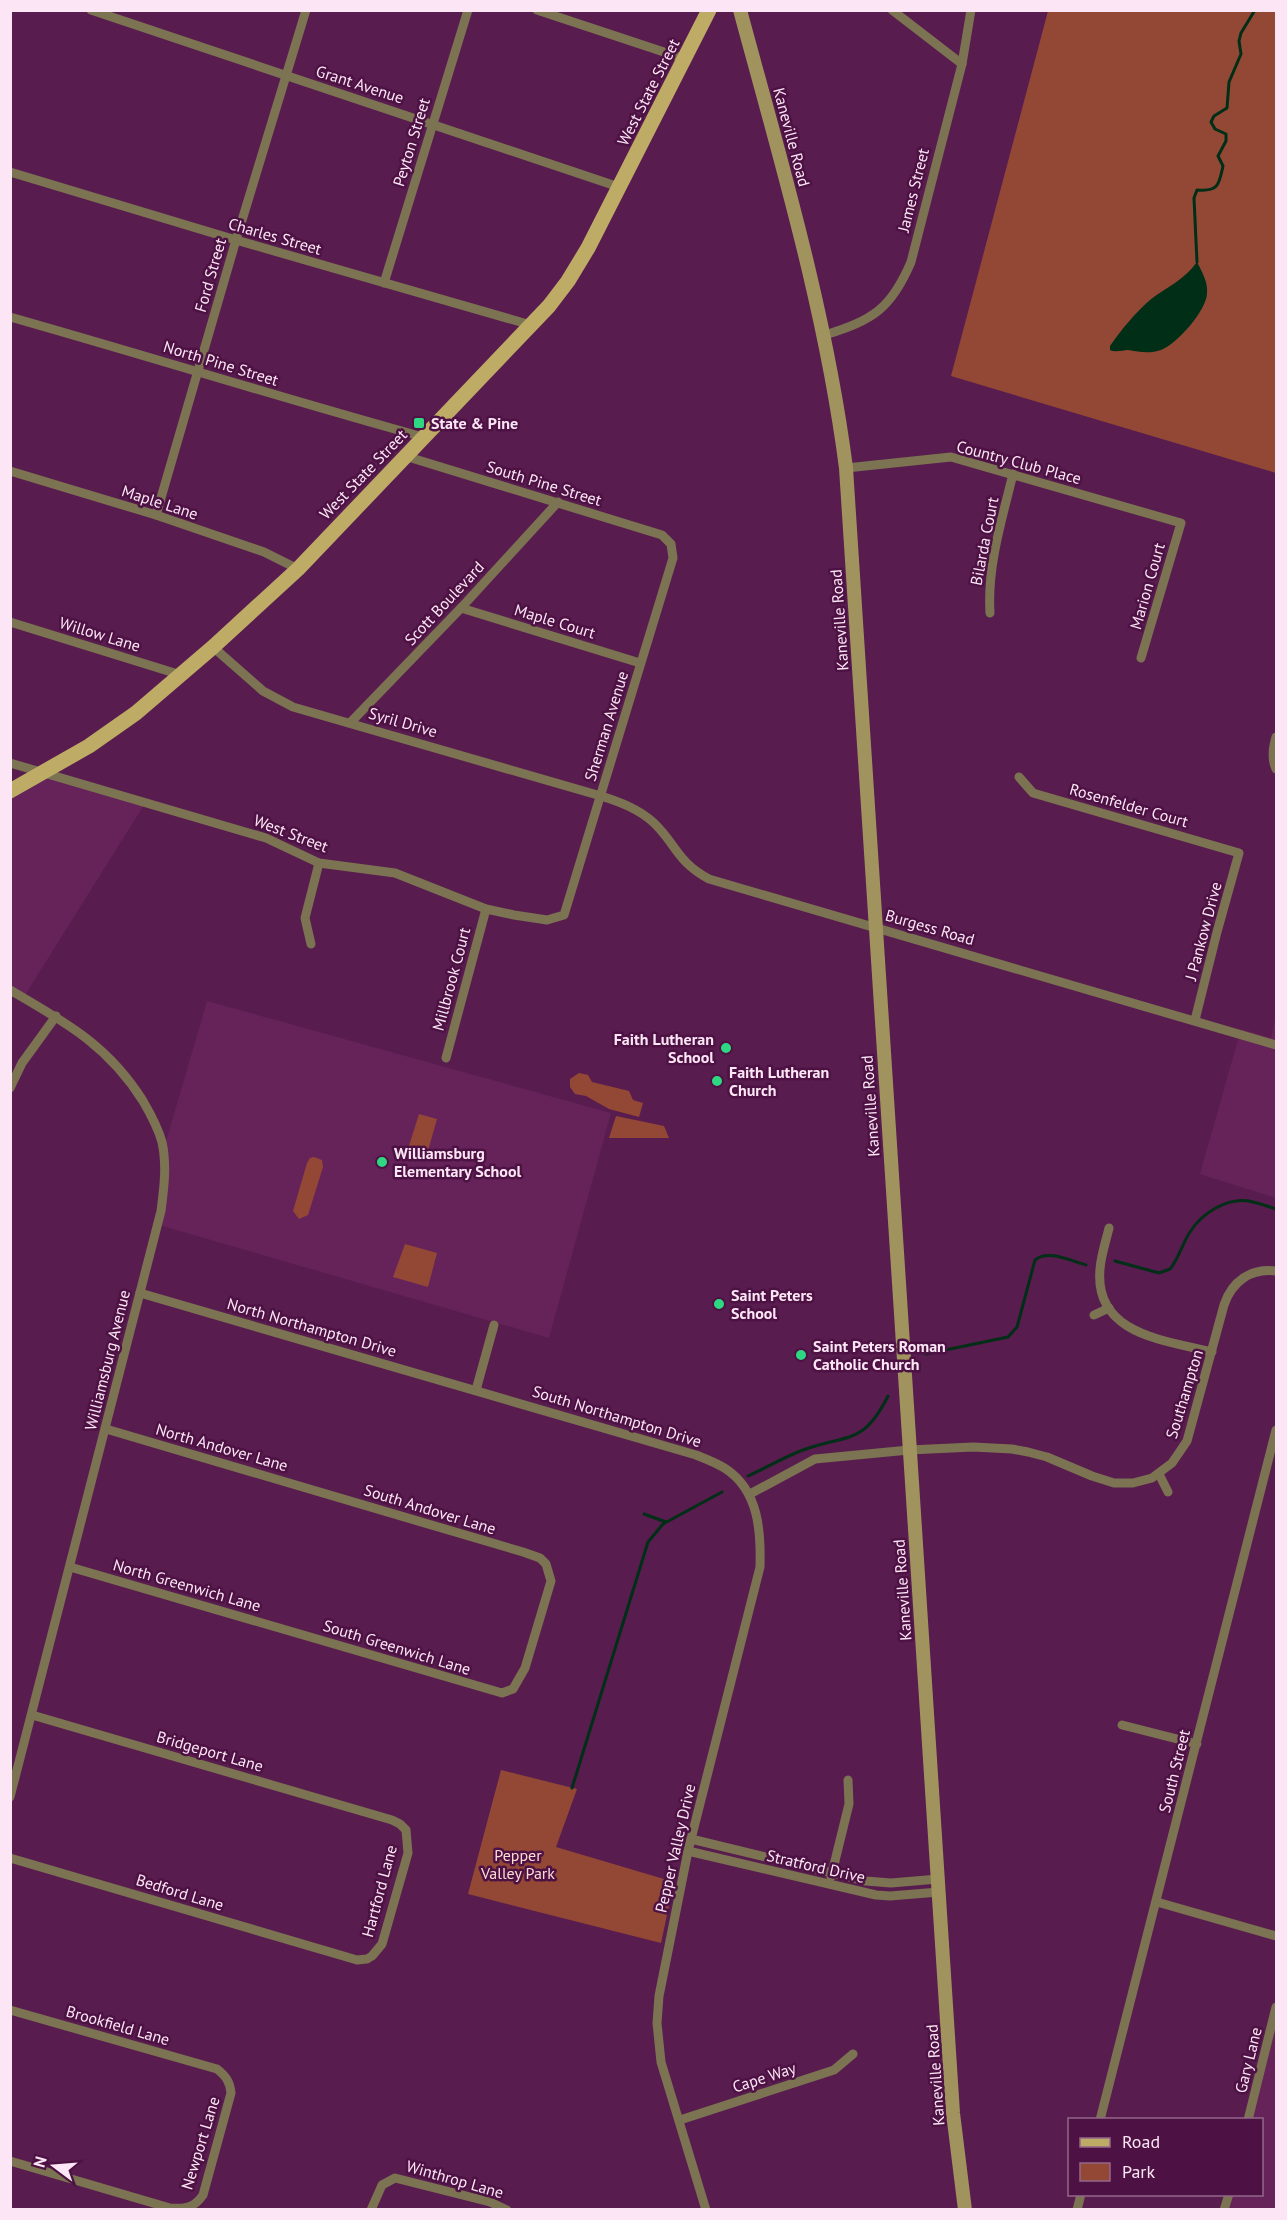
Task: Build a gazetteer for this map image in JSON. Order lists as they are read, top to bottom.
{
  "streets": {
    "main road": ["West State Street", "Kaneville Road"],
    "street": [
      "Grant Avenue",
      "Peyton Street",
      "James Street",
      "Charles Street",
      "Ford Street",
      "North Pine Street",
      "Country Club Place",
      "South Pine Street",
      "Maple Lane",
      "Bilarda Court",
      "Marion Court",
      "Scott Boulevard",
      "Maple Court",
      "Willow Lane",
      "Syril Drive",
      "Sherman Avenue",
      "Rosenfelder Court",
      "West Street",
      "Burgess Road",
      "J Pankow Drive",
      "Millbrook Court",
      "North Northampton Drive",
      "Williamsburg Avenue",
      "Southampton",
      "South Northampton Drive",
      "North Andover Lane",
      "South Andover Lane",
      "North Greenwich Lane",
      "South Greenwich Lane",
      "Bridgeport Lane",
      "South Street",
      "Pepper Valley Drive",
      "Stratford Drive",
      "Hartford Lane",
      "Bedford Lane",
      "Brookfield Lane",
      "Gary Lane",
      "Cape Way",
      "Newport Lane",
      "Winthrop Lane"
    ]
  },
  "crossings": [
    ["Grant Avenue", "West State Street"],
    ["Grant Avenue", "Peyton Street"],
    ["Grant Avenue", "Ford Street"],
    ["West State Street", "Charles Street"],
    ["West State Street", "North Pine Street"],
    ["West State Street", "South Pine Street"],
    ["West State Street", "Maple Lane"],
    ["West State Street", "Willow Lane"],
    ["West State Street", "Syril Drive"],
    ["West State Street", "West Street"],
    ["Kaneville Road", "James Street"],
    ["Kaneville Road", "Country Club Place"],
    ["Kaneville Road", "Burgess Road"],
    ["Kaneville Road", "Southampton"],
    ["Kaneville Road", "Stratford Drive"],
    ["Peyton Street", "Charles Street"],
    ["Charles Street", "Ford Street"],
    ["Ford Street", "North Pine Street"],
    ["Ford Street", "Maple Lane"],
    ["Country Club Place", "Bilarda Court"],
    ["Country Club Place", "Marion Court"],
    ["South Pine Street", "Scott Boulevard"],
    ["South Pine Street", "Sherman Avenue"],
    ["Scott Boulevard", "Maple Court"],
    ["Scott Boulevard", "Syril Drive"],
    ["Maple Court", "Sherman Avenue"],
    ["Syril Drive", "Sherman Avenue"],
    ["Syril Drive", "Burgess Road"],
    ["Sherman Avenue", "West Street"],
    ["Sherman Avenue", "Burgess Road"],
    ["Rosenfelder Court", "J Pankow Drive"],
    ["West Street", "Millbrook Court"],
    ["Burgess Road", "J Pankow Drive"],
    ["North Northampton Drive", "Williamsburg Avenue"],
    ["North Northampton Drive", "South Northampton Drive"],
    ["Williamsburg Avenue", "North Andover Lane"],
    ["Williamsburg Avenue", "North Greenwich Lane"],
    ["Williamsburg Avenue", "Bridgeport Lane"],
    ["South Northampton Drive", "Pepper Valley Drive"],
    ["North Andover Lane", "South Andover Lane"],
    ["South Andover Lane", "South Greenwich Lane"],
    ["North Greenwich Lane", "South Greenwich Lane"],
    ["Bridgeport Lane", "Hartford Lane"],
    ["Pepper Valley Drive", "Stratford Drive"],
    ["Pepper Valley Drive", "Cape Way"],
    ["Hartford Lane", "Bedford Lane"],
    ["Brookfield Lane", "Newport Lane"]
  ],
  "parks": ["Pepper Valley Park"],
  "places": {
    "transit": ["State & Pine"],
    "other": [
      "Faith Lutheran School",
      "Faith Lutheran Church",
      "Williamsburg Elementary School",
      "Saint Peters School",
      "Saint Peters Roman Catholic Church"
    ]
  },
  "legend": ["Road", "Park"],
  "north": "left"
}
